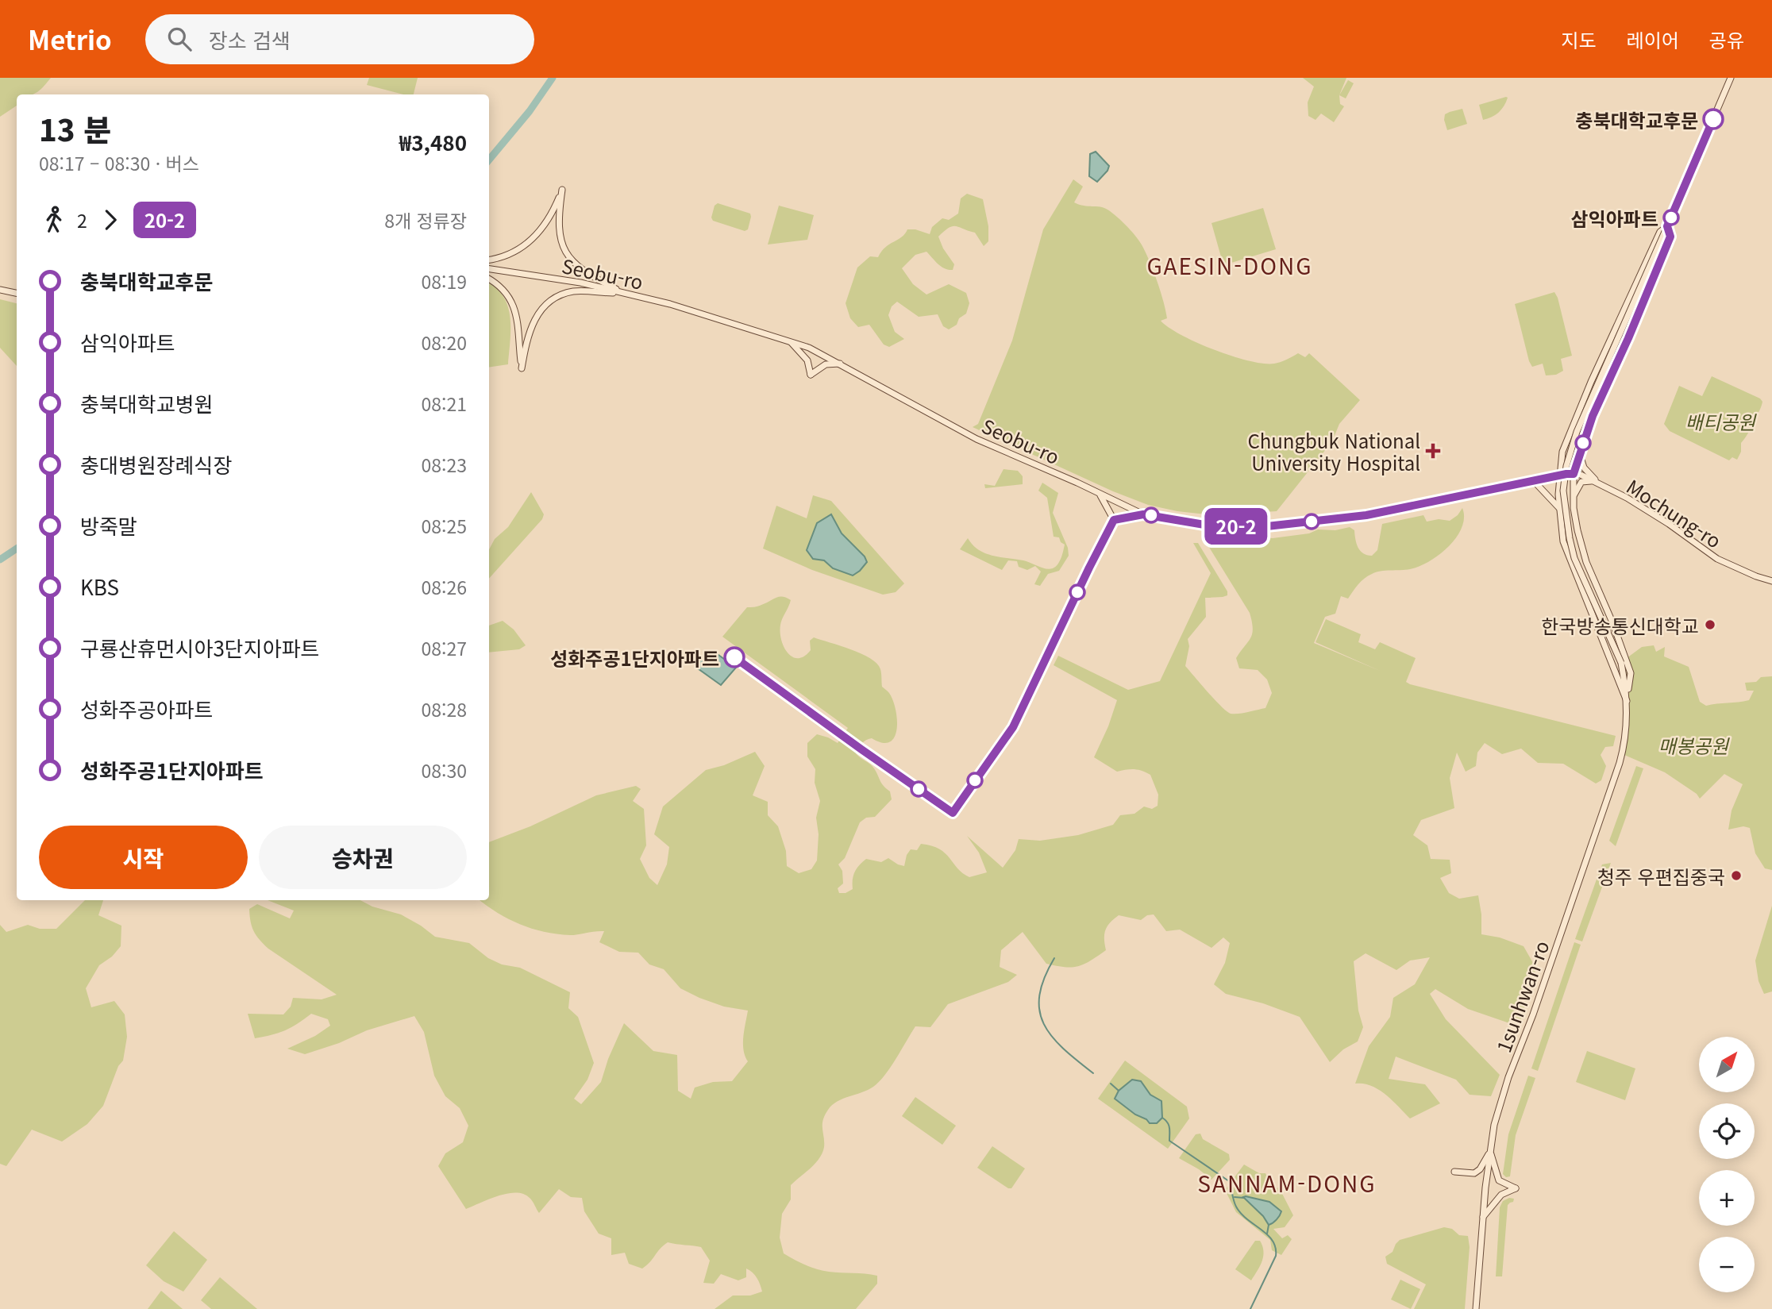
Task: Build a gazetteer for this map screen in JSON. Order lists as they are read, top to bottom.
{
  "streets": {
    "main road": ["Seobu-ro", "Mochung-ro", "1sunhwan-ro"]
  },
  "crossings": [
    ["Seobu-ro", "Mochung-ro"],
    ["Seobu-ro", "1sunhwan-ro"],
    ["Mochung-ro", "1sunhwan-ro"]
  ],
  "districts": ["GAESIN-DONG", "SANNAM-DONG"],
  "parks": ["배티공원", "매봉공원"],
  "places": {
    "other": [
      "충북대학교후문",
      "삼익아파트",
      "한국방송통신대학교",
      "성화주공1단지아파트",
      "청주 우편집중국"
    ],
    "health": ["Chungbuk National University Hospital"]
  },
  "lines": ["bus line 20-2"],
  "north": "top right",
  "page": {
    "header": "Metrio",
    "search": "장소 검색",
    "nav": ["지도", "레이어", "공유"],
    "on_map": "20-2",
    "heading": ["13 분", "08:17 – 08:30 · 버스", "₩3,480"],
    "legs": ["2", "20-2", "8개 정류장"],
    "list": [
      {
        "name": "충북대학교후문",
        "value": "08:19"
      },
      {
        "name": "삼익아파트",
        "value": "08:20"
      },
      {
        "name": "충북대학교병원",
        "value": "08:21"
      },
      {
        "name": "충대병원장례식장",
        "value": "08:23"
      },
      {
        "name": "방죽말",
        "value": "08:25"
      },
      {
        "name": "KBS",
        "value": "08:26"
      },
      {
        "name": "구룡산휴먼시아3단지아파트",
        "value": "08:27"
      },
      {
        "name": "성화주공아파트",
        "value": "08:28"
      },
      {
        "name": "성화주공1단지아파트",
        "value": "08:30"
      }
    ],
    "buttons": ["시작", "승차권"],
    "map_buttons": ["+", "−"]
  }
}
